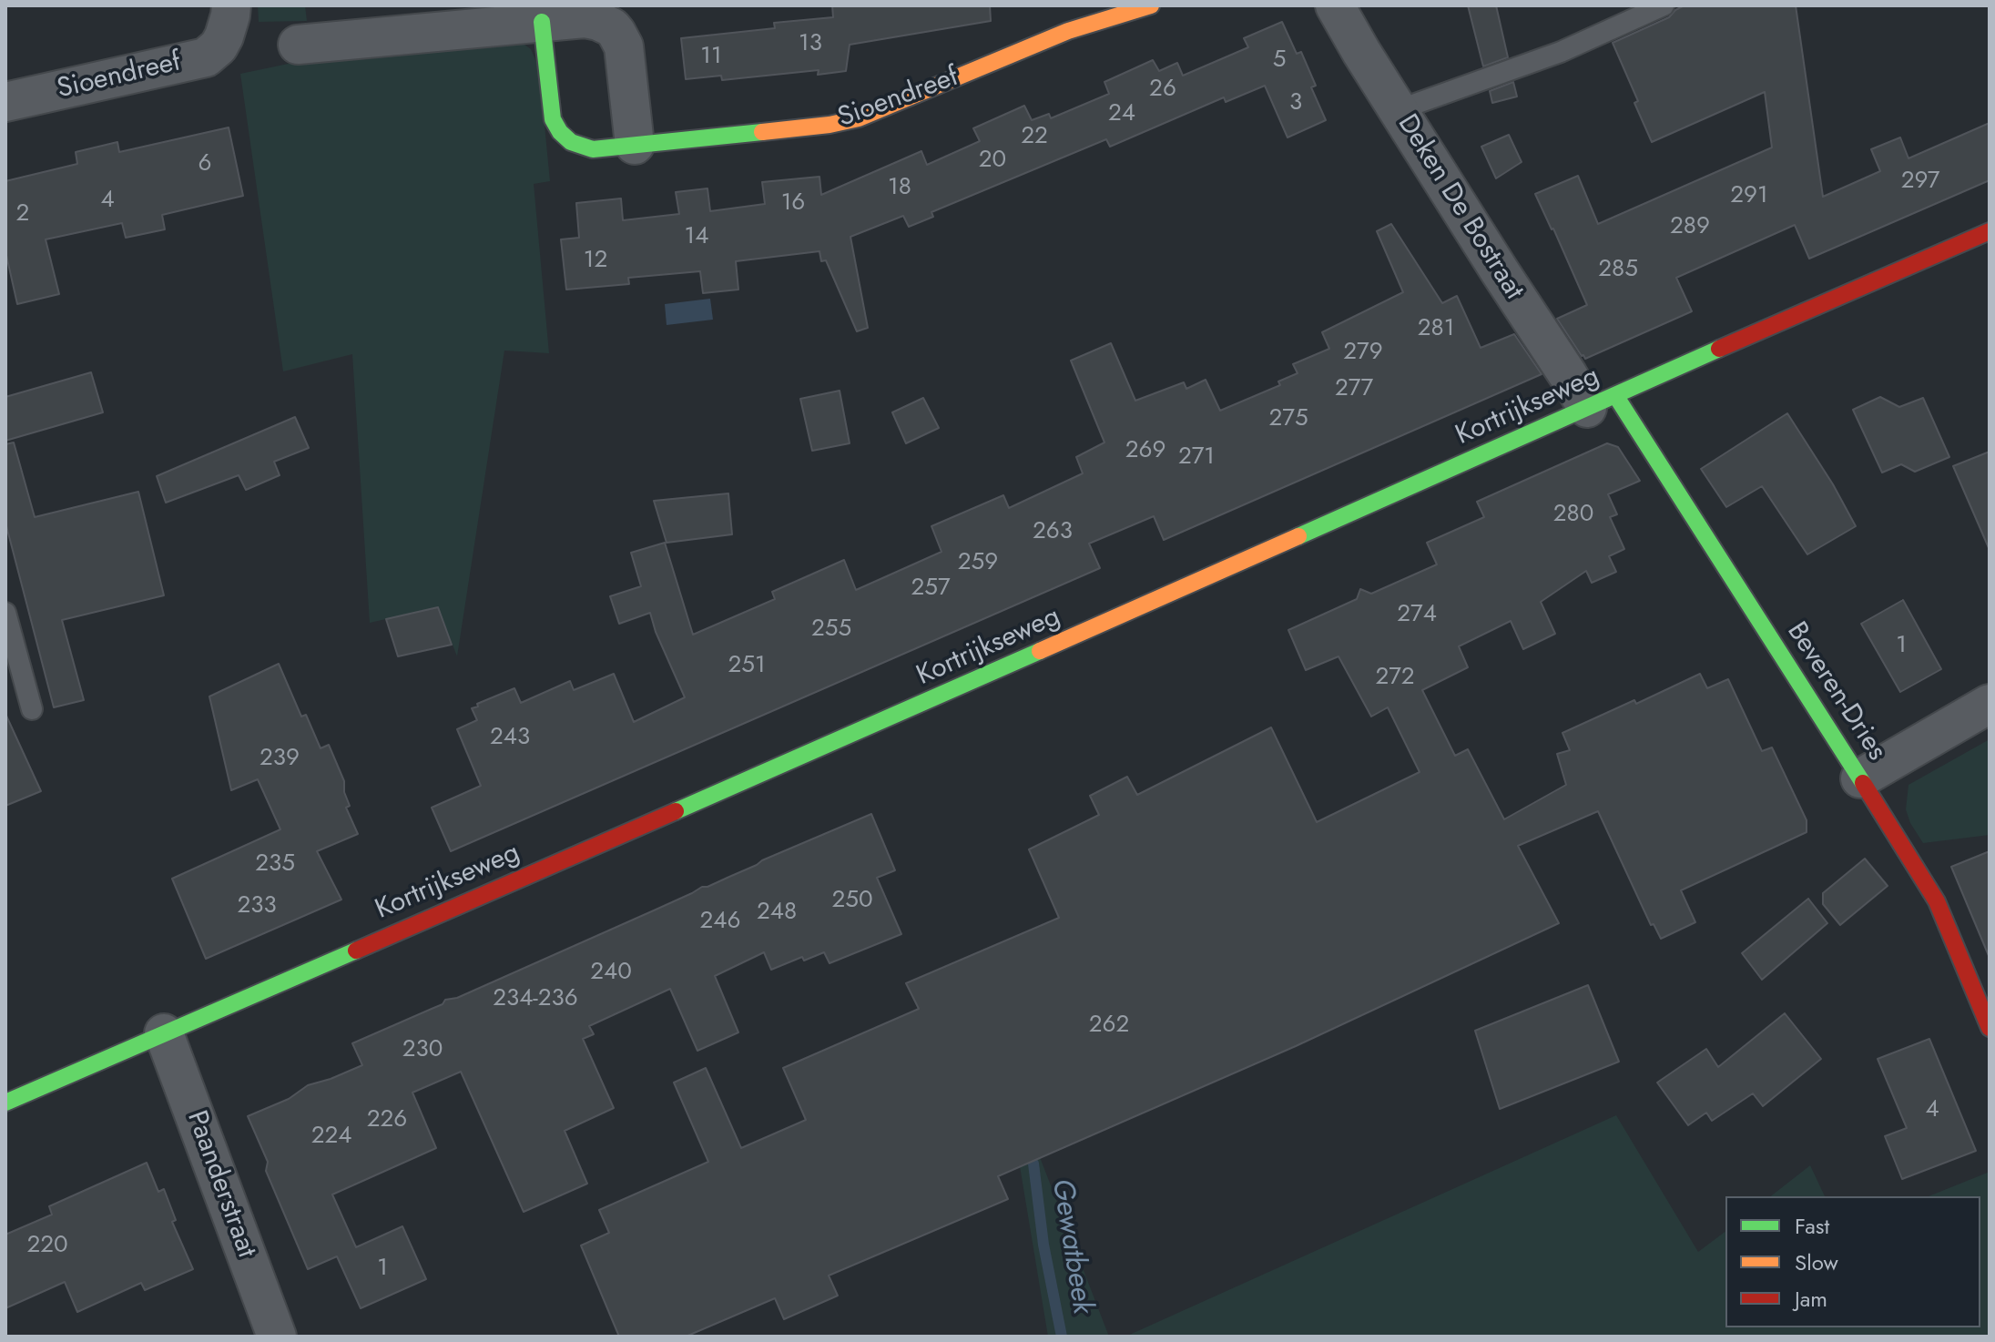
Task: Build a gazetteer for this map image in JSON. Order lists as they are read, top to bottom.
{
  "streets": {
    "main road": ["Sioendreef", "Kortrijkseweg", "Beveren-Dries"],
    "street": ["Deken De Bostraat", "Paanderstraat"]
  },
  "crossings": [
    ["Deken De Bostraat", "Kortrijkseweg"],
    ["Deken De Bostraat", "Beveren-Dries"],
    ["Kortrijkseweg", "Beveren-Dries"],
    ["Kortrijkseweg", "Paanderstraat"]
  ],
  "water": ["Gewatbeek"],
  "house_numbers": [
    "13",
    "11",
    "5",
    "26",
    "3",
    "24",
    "22",
    "20",
    "6",
    "297",
    "18",
    "291",
    "4",
    "16",
    "2",
    "289",
    "14",
    "12",
    "285",
    "281",
    "279",
    "277",
    "275",
    "269",
    "271",
    "280",
    "263",
    "259",
    "257",
    "274",
    "255",
    "1",
    "251",
    "272",
    "243",
    "239",
    "235",
    "250",
    "233",
    "248",
    "246",
    "240",
    "234-236",
    "262",
    "230",
    "4",
    "226",
    "224",
    "220",
    "1"
  ],
  "legend": ["Fast", "Slow", "Jam"]
}
